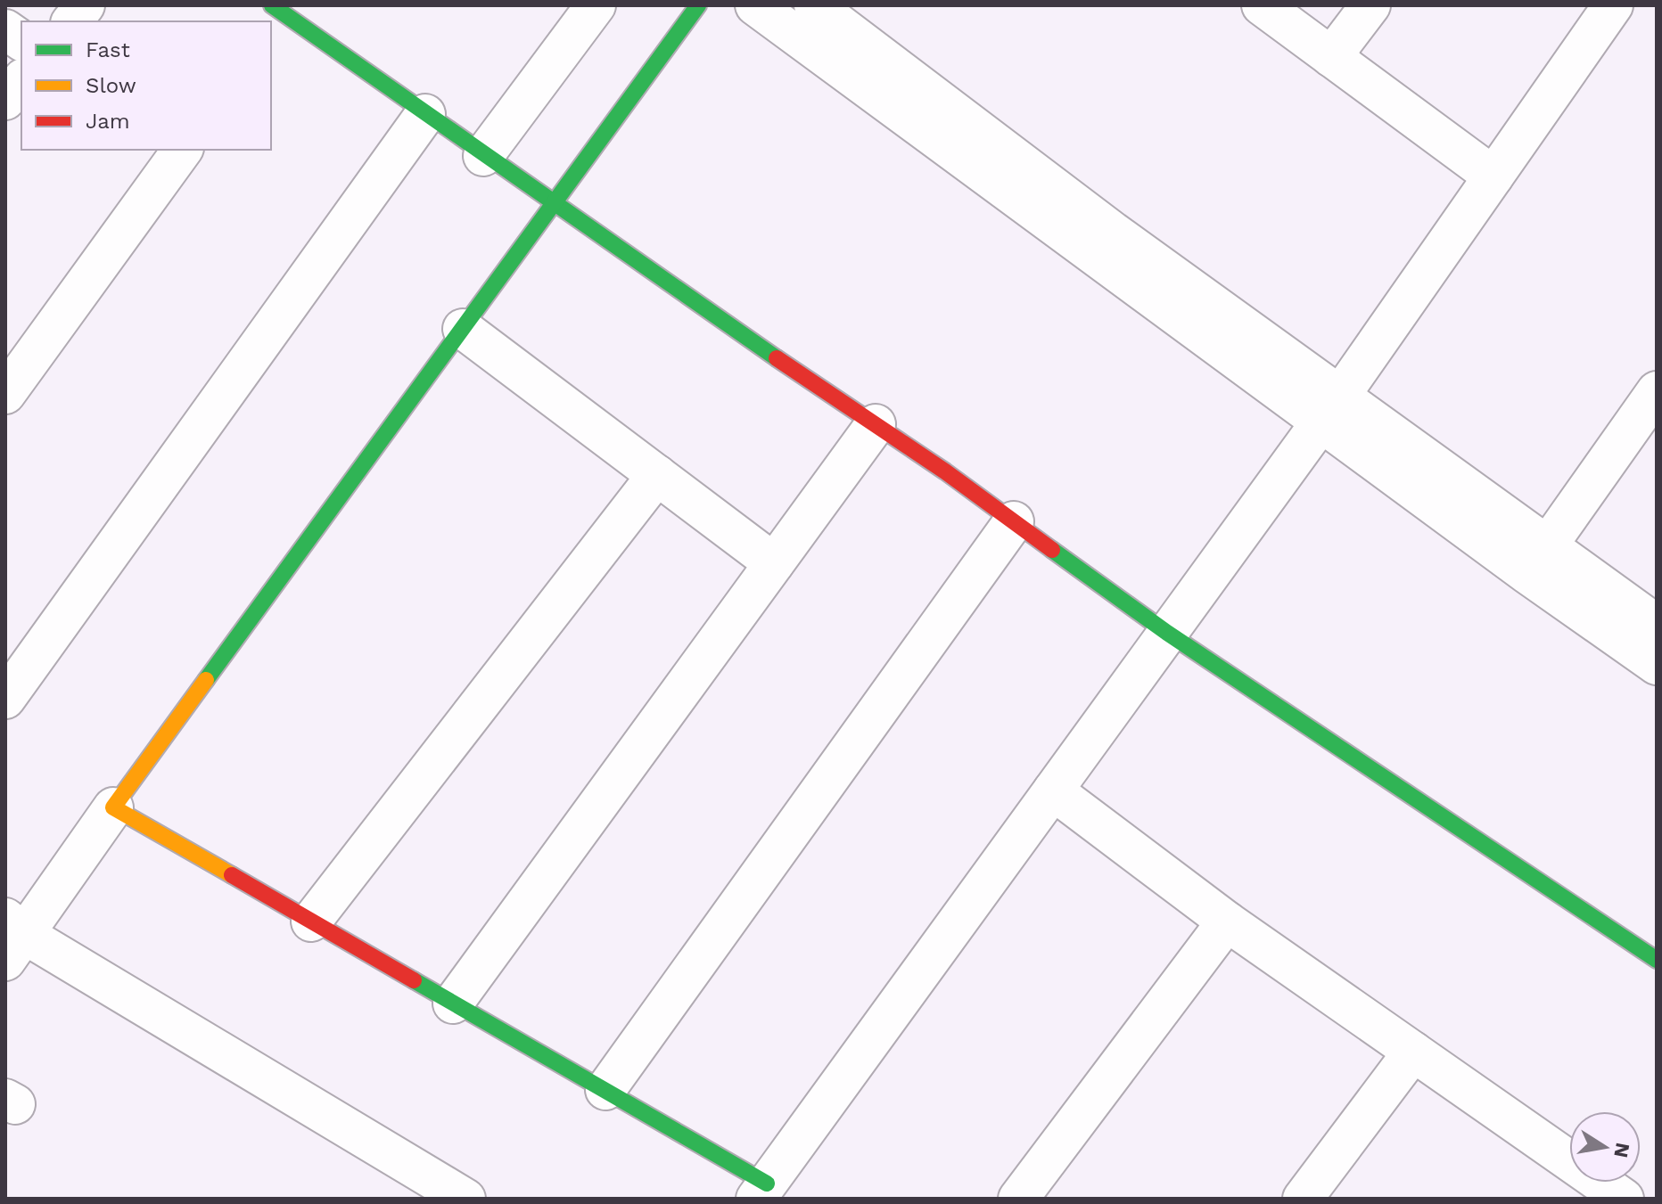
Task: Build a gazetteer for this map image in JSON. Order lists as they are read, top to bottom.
{
  "legend": ["Fast", "Slow", "Jam"],
  "north": "right"
}
